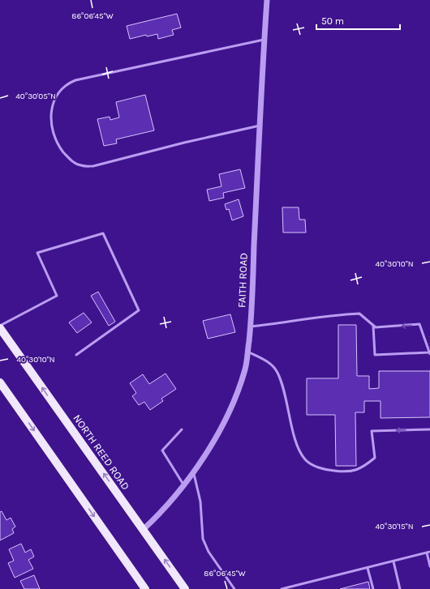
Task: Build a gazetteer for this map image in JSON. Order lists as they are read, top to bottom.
{
  "streets": {
    "main road": ["NORTH REED ROAD"],
    "street": ["FAITH ROAD"]
  },
  "crossings": [
    ["FAITH ROAD", "NORTH REED ROAD"]
  ],
  "scale_bar": "50 m",
  "coordinates": [
    "86°06'45\"W",
    "40°30'05\"N",
    "40°30'10\"N",
    "40°30'15\"N"
  ]
}
